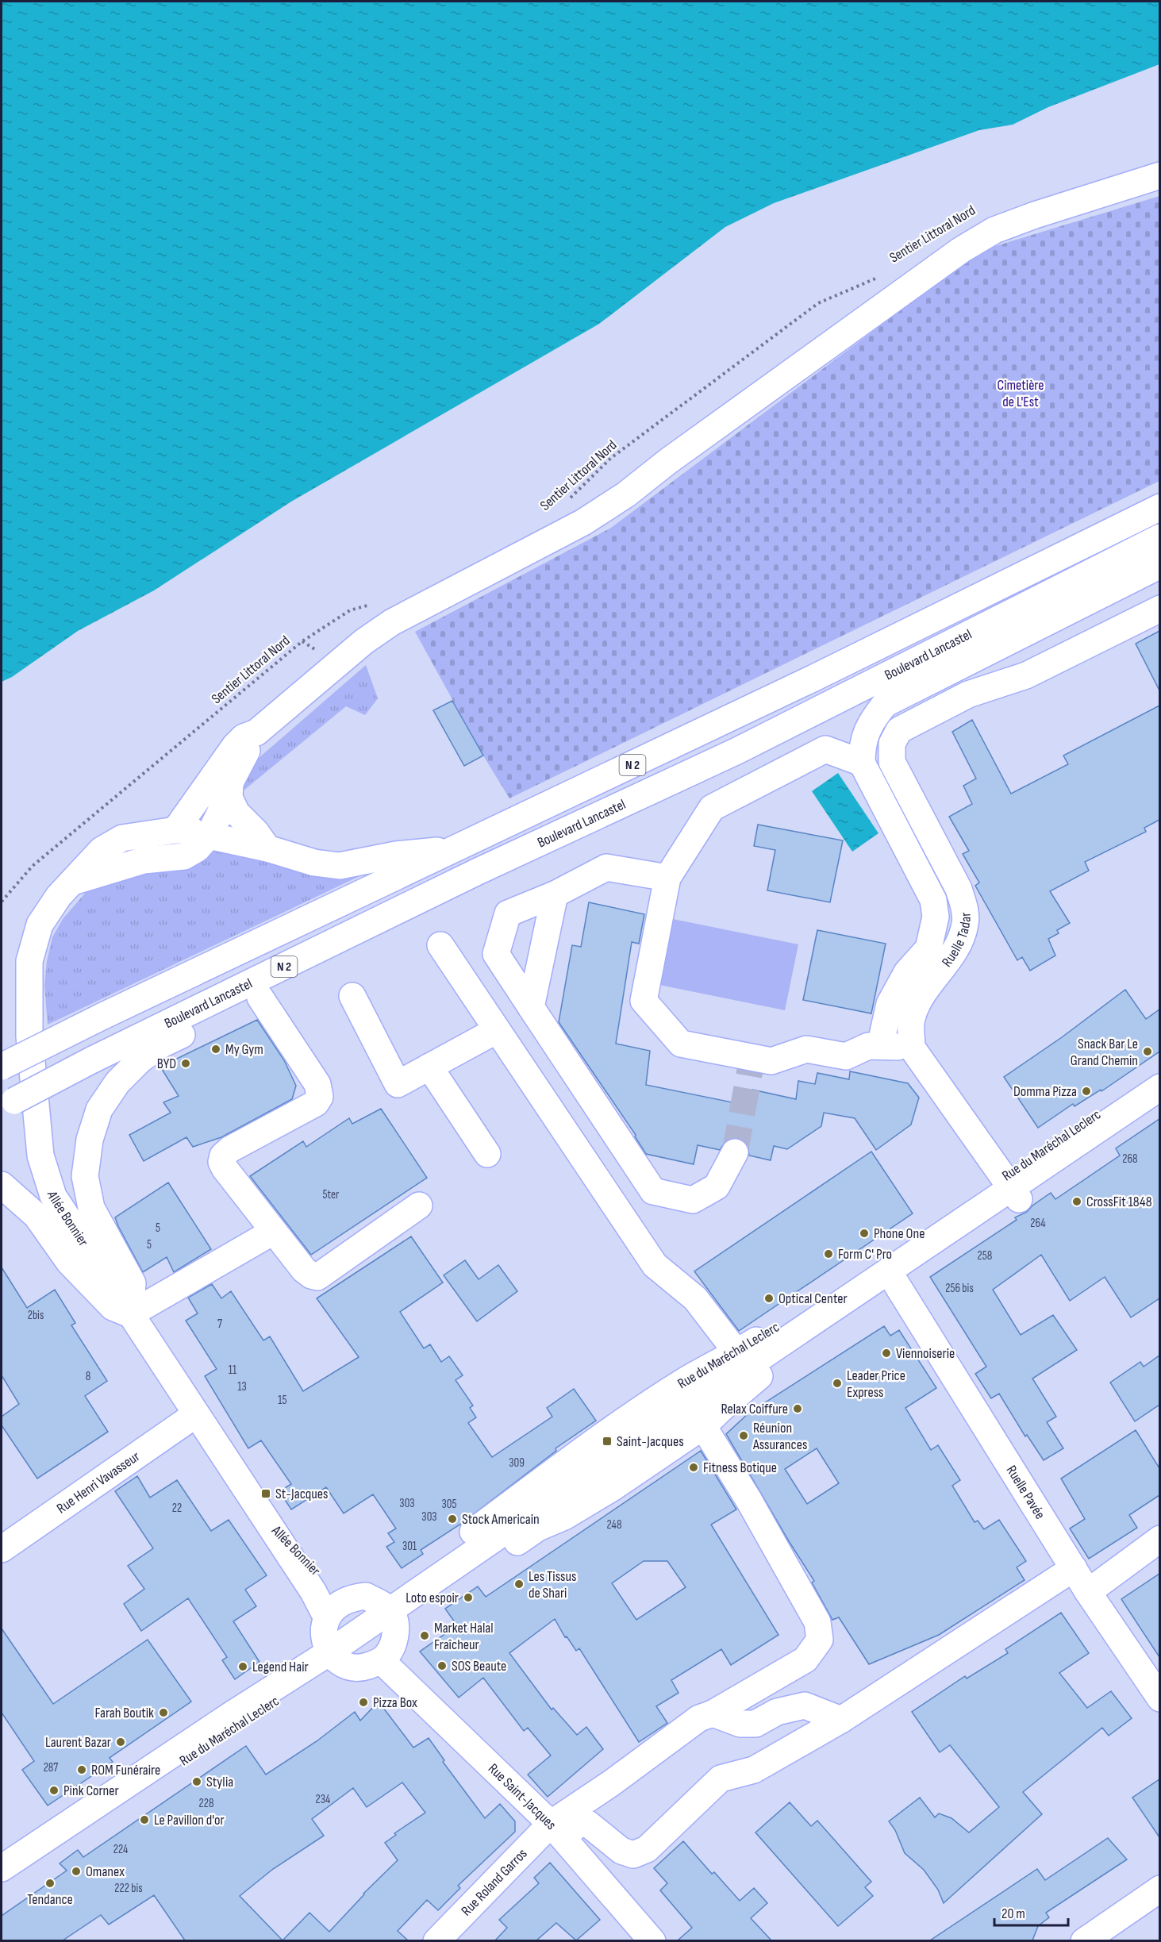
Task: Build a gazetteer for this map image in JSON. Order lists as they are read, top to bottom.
{
  "streets": {
    "street": [
      "Boulevard Lancastel",
      "N 2",
      "Ruelle Tadar",
      "Rue du Maréchal Leclerc",
      "Allée Bonnier",
      "Rue Henri Vavasseur",
      "Ruelle Pavée",
      "Rue Saint-Jacques",
      "Rue Roland Garros"
    ],
    "path": ["Sentier Littoral Nord"]
  },
  "crossings": [
    ["N 2", "Allée Bonnier"],
    ["Rue du Maréchal Leclerc", "Allée Bonnier"],
    ["Rue du Maréchal Leclerc", "Ruelle Pavée"],
    ["Rue du Maréchal Leclerc", "Rue Saint-Jacques"],
    ["Allée Bonnier", "Rue Henri Vavasseur"],
    ["Rue Saint-Jacques", "Rue Roland Garros"]
  ],
  "parks": ["Cimetière de L'Est"],
  "places": {
    "other": [
      "My Gym",
      "Snack Bar Le Grand Chemin",
      "BYD",
      "Domma Pizza",
      "CrossFit 1848",
      "Phone One",
      "Form C' Pro",
      "Optical Center",
      "Viennoiserie",
      "Leader Price Express",
      "Relax Coiffure",
      "Réunion Assurances",
      "Fitness Botique",
      "Stock Americain",
      "Les Tissus de Shari",
      "Loto espoir",
      "Market Halal Fraîcheur",
      "SOS Beaute",
      "Legend Hair",
      "Pizza Box",
      "Farah Boutik",
      "Laurent Bazar",
      "ROM Funéraire",
      "Stylia",
      "Pink Corner",
      "Le Pavillon d'or",
      "Omanex",
      "Tendance"
    ],
    "transit": ["Saint-Jacques", "St-Jacques"]
  },
  "house_numbers": [
    "268",
    "5ter",
    "264",
    "5",
    "5",
    "258",
    "256 bis",
    "2bis",
    "7",
    "11",
    "8",
    "13",
    "15",
    "309",
    "303",
    "305",
    "22",
    "303",
    "248",
    "301",
    "287",
    "234",
    "228",
    "224",
    "222 bis"
  ],
  "scale_bar": "20 m"
}
